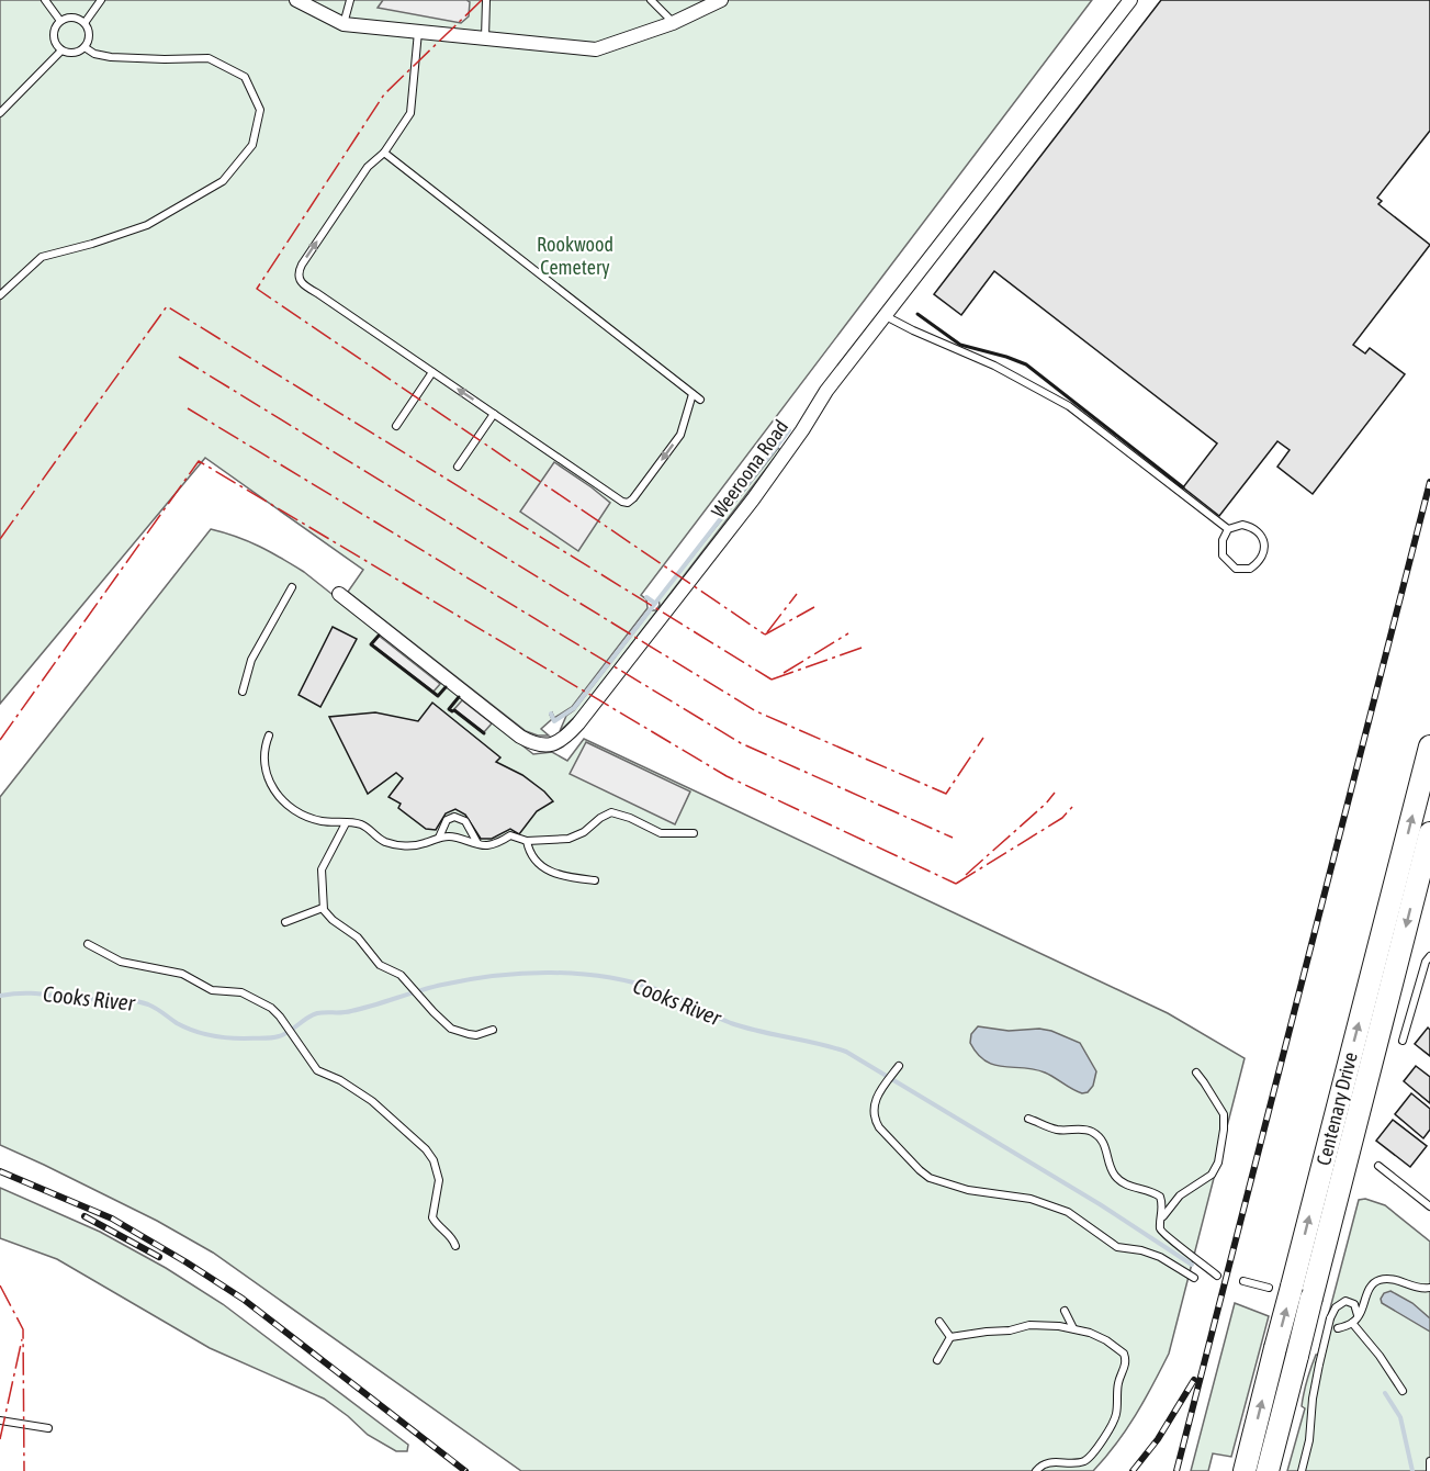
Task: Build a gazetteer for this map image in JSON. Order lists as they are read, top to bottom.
{
  "streets": {
    "highway": ["Centenary Drive"],
    "street": ["Weeroona Road"]
  },
  "water": ["Cooks River"],
  "parks": ["Rookwood Cemetery"]
}
